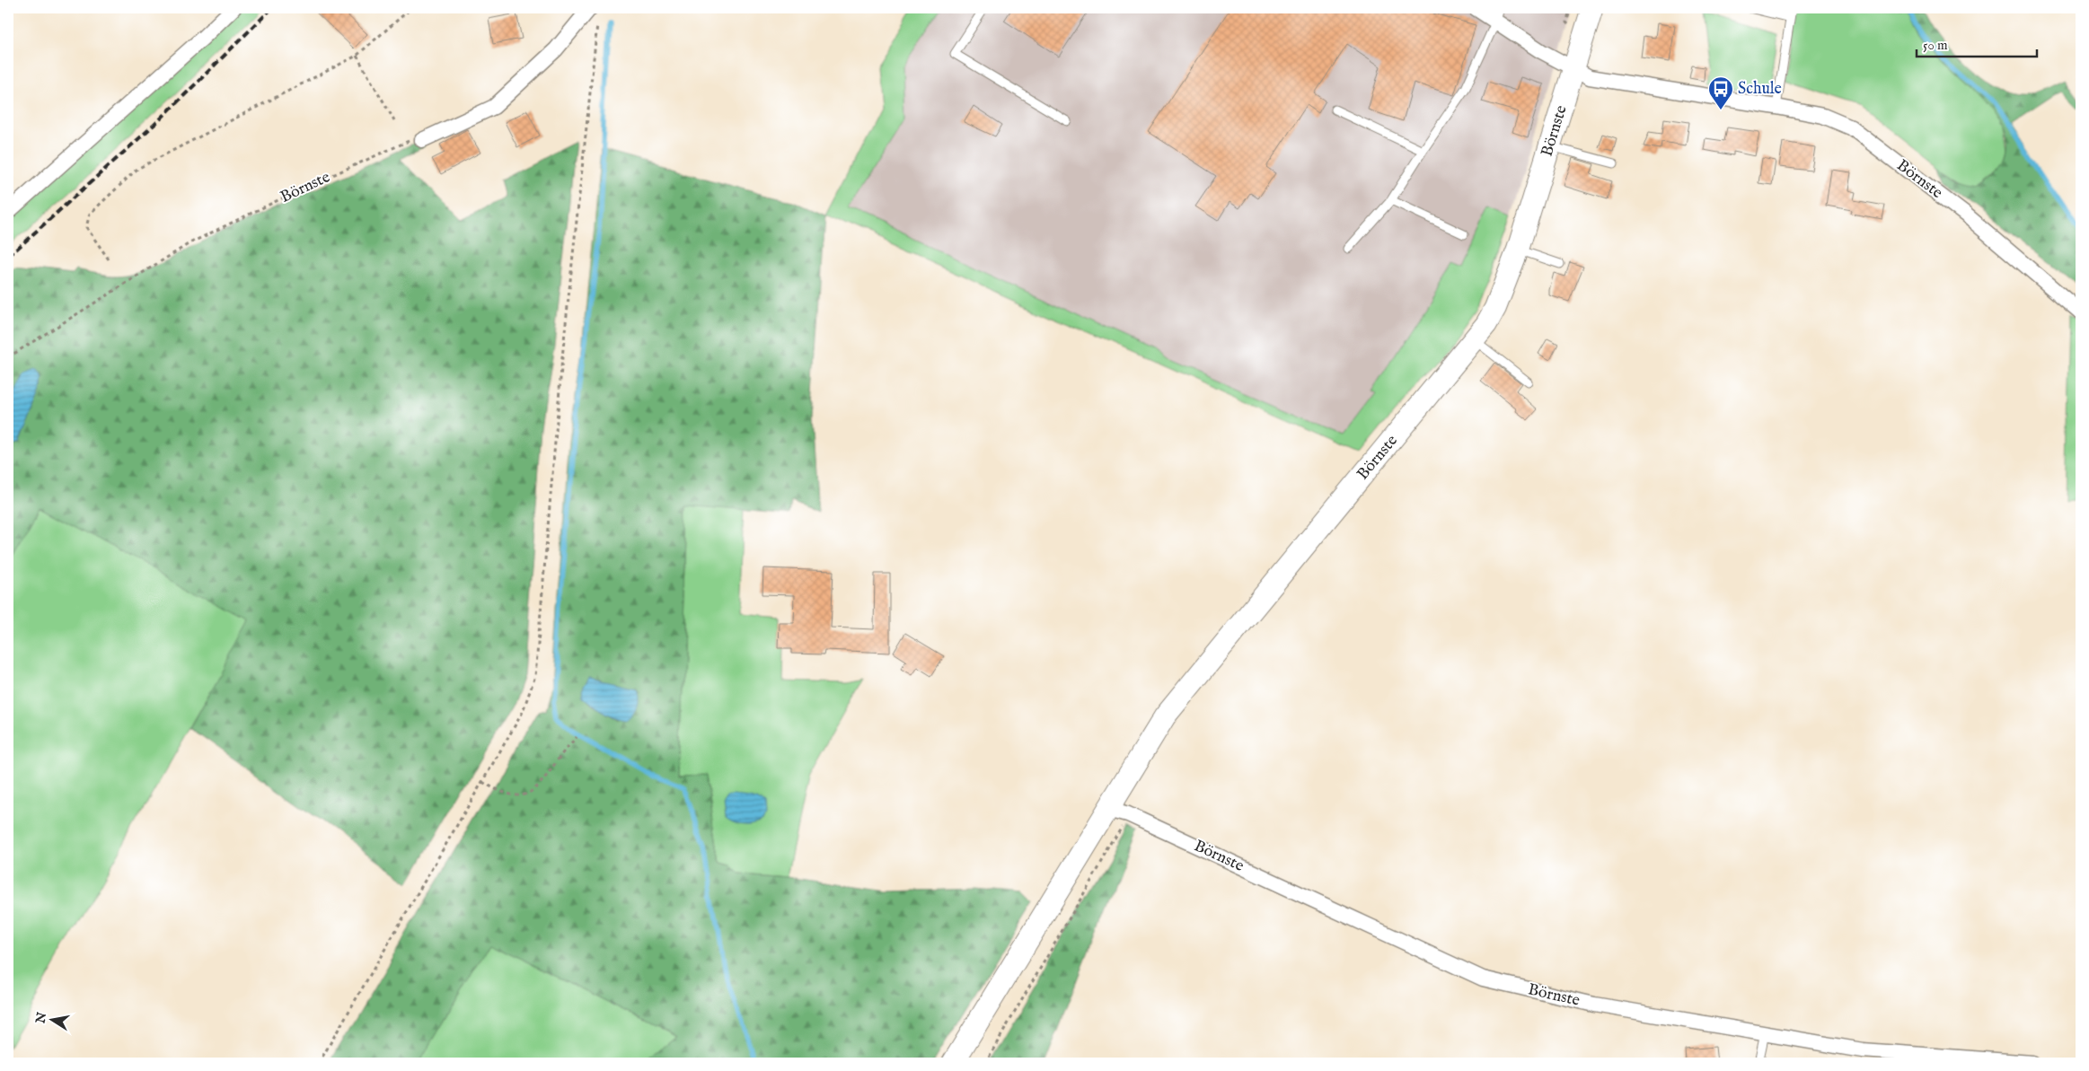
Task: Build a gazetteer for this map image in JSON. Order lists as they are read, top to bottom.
{
  "streets": {
    "street": ["Börnste"]
  },
  "places": {
    "bus stop": ["Schule"]
  },
  "scale_bar": "50 m",
  "north": "left"
}
